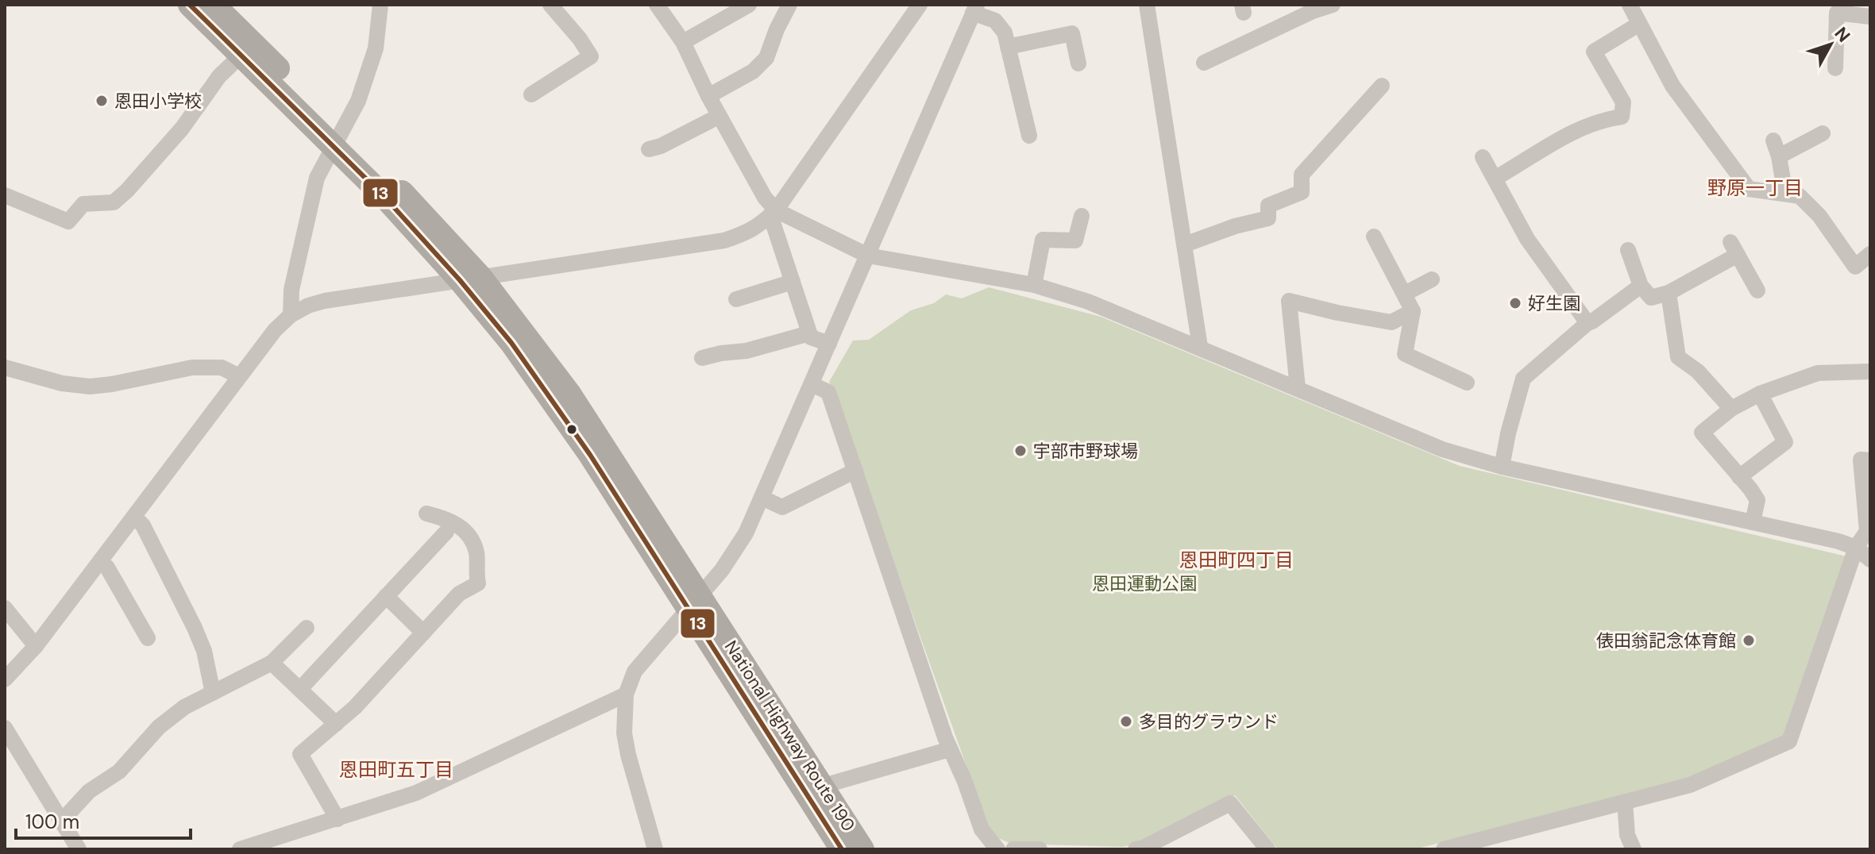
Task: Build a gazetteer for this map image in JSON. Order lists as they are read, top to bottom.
{
  "streets": {
    "highway": ["National Highway Route 190"]
  },
  "districts": ["野原一丁目", "恩田町四丁目", "恩田町五丁目"],
  "parks": ["恩田運動公園"],
  "places": [
    "恩田小学校",
    "好生園",
    "宇部市野球場",
    "俵田翁記念体育館",
    "多目的グラウンド"
  ],
  "lines": ["transit line 13"],
  "scale_bar": "100 m",
  "north": "top right"
}
